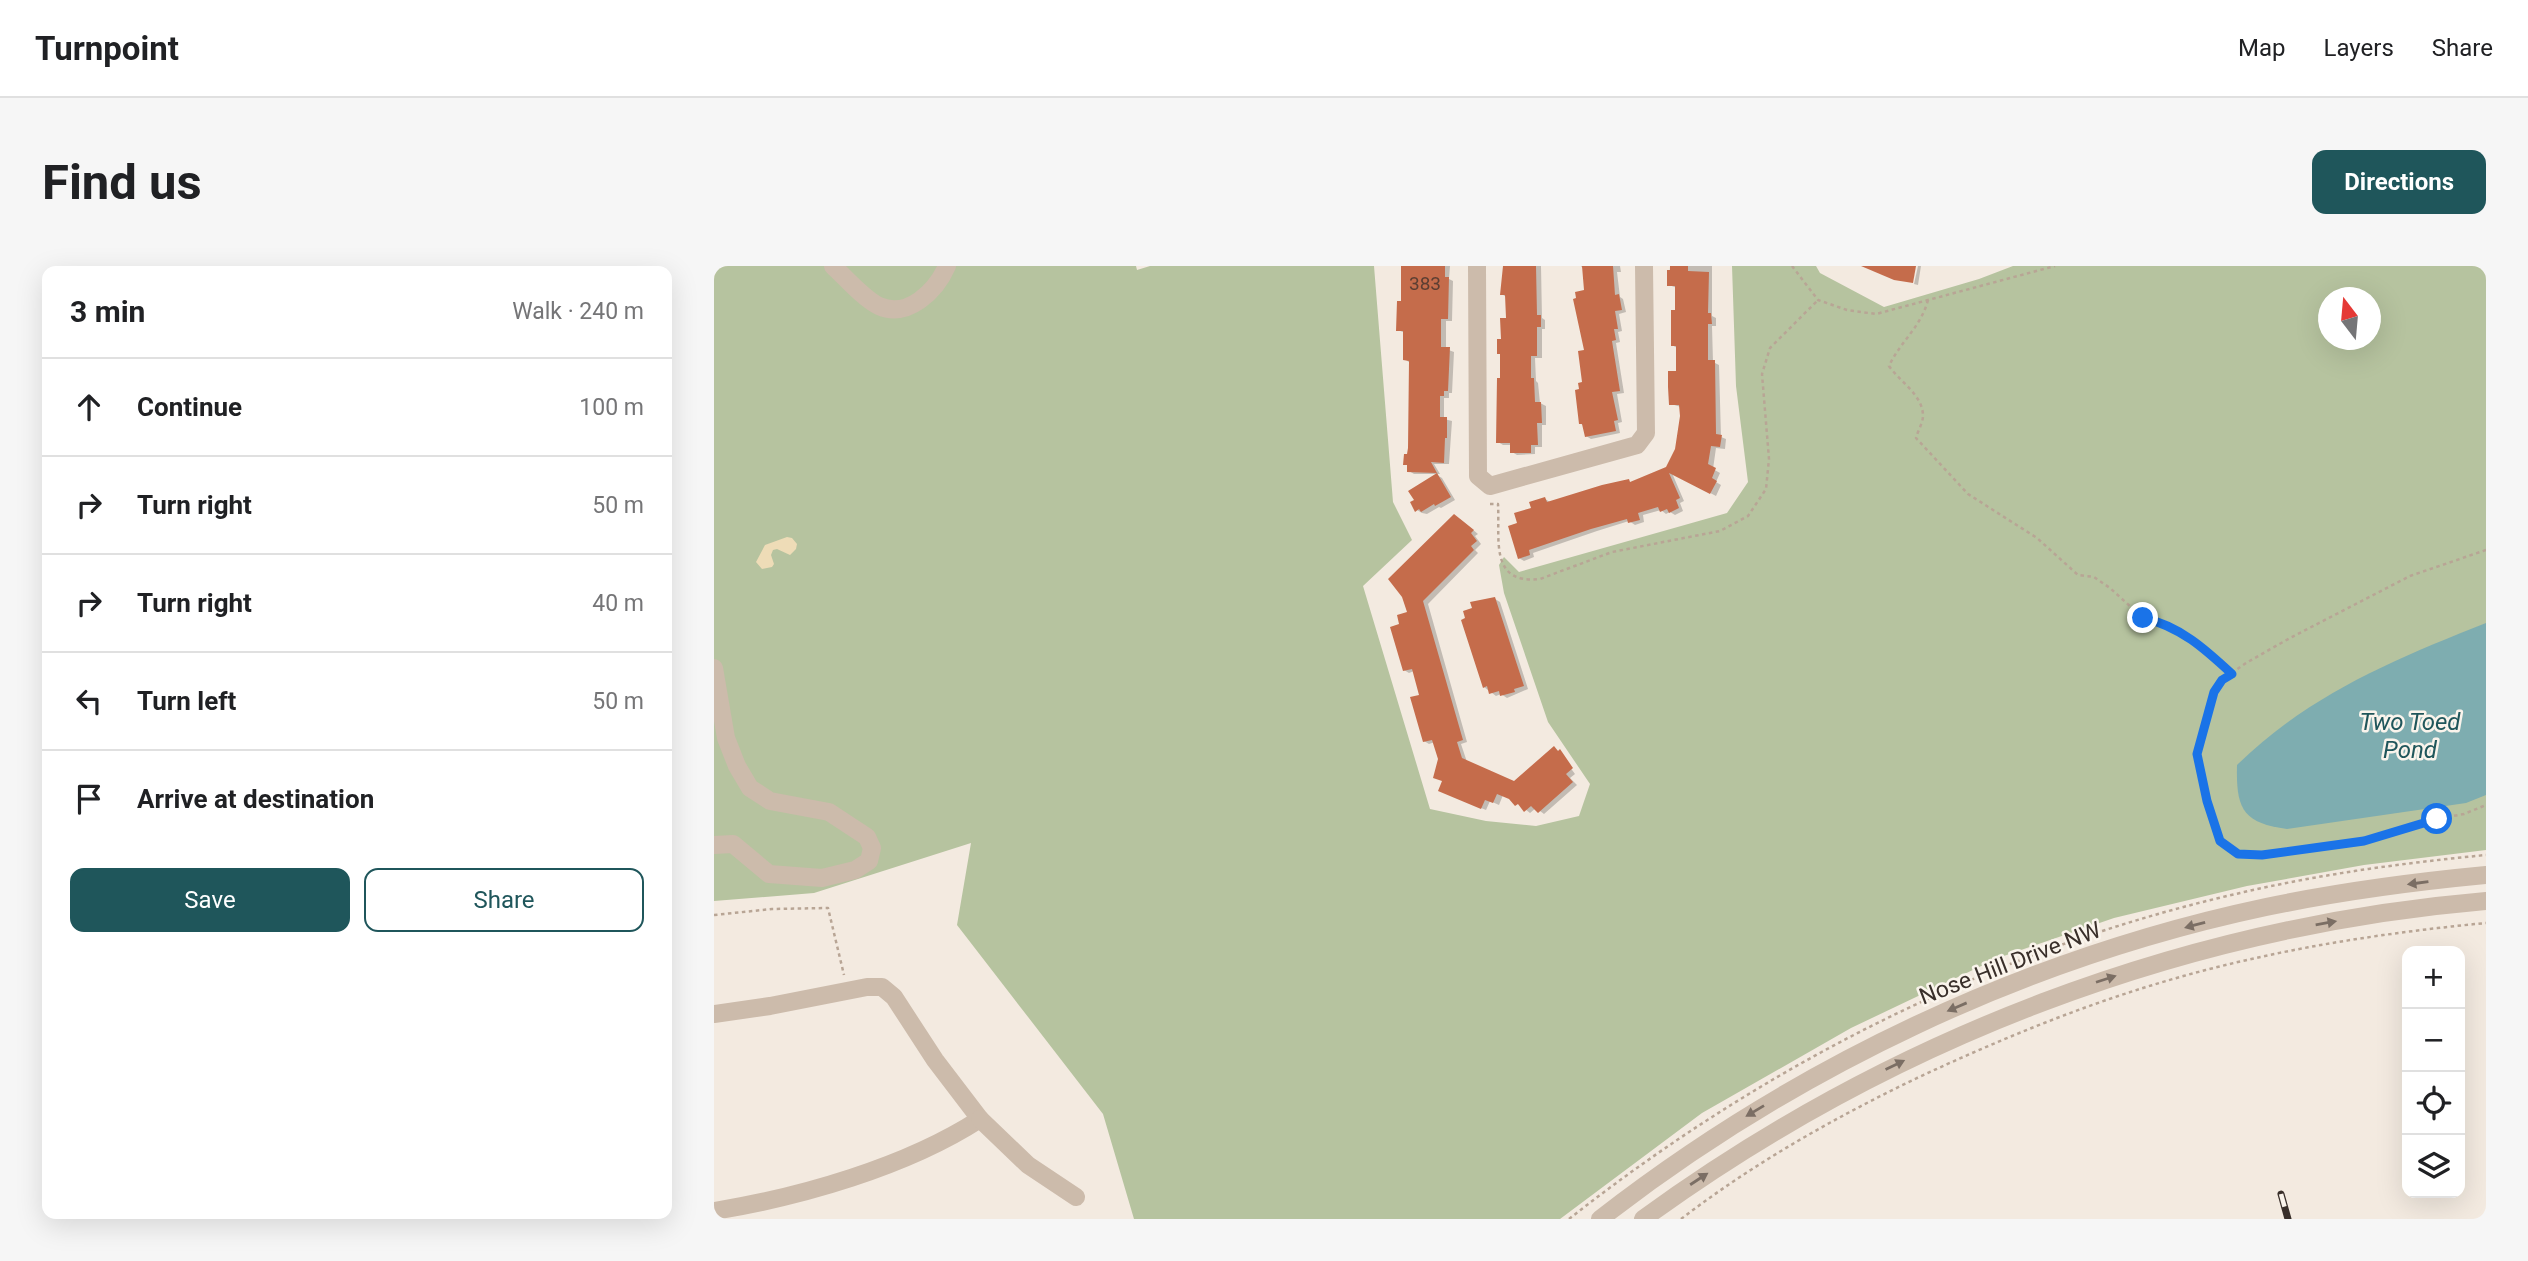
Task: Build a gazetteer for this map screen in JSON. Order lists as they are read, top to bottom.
{
  "streets": {
    "street": ["Nose Hill Drive NW"]
  },
  "water": ["Two Toed Pond"],
  "house_numbers": ["383"],
  "north": "top",
  "page": {
    "header": "Turnpoint",
    "nav": ["Map", "Layers", "Share"],
    "buttons": [
      "Directions",
      ["Save", "Share"]
    ],
    "title": "Find us",
    "heading": ["3 min", "Walk · 240 m"],
    "list": [
      ["Continue", "100 m"],
      ["Turn right", "50 m"],
      ["Turn right", "40 m"],
      ["Turn left", "50 m"],
      "Arrive at destination"
    ],
    "map_buttons": ["+", "−"]
  }
}
